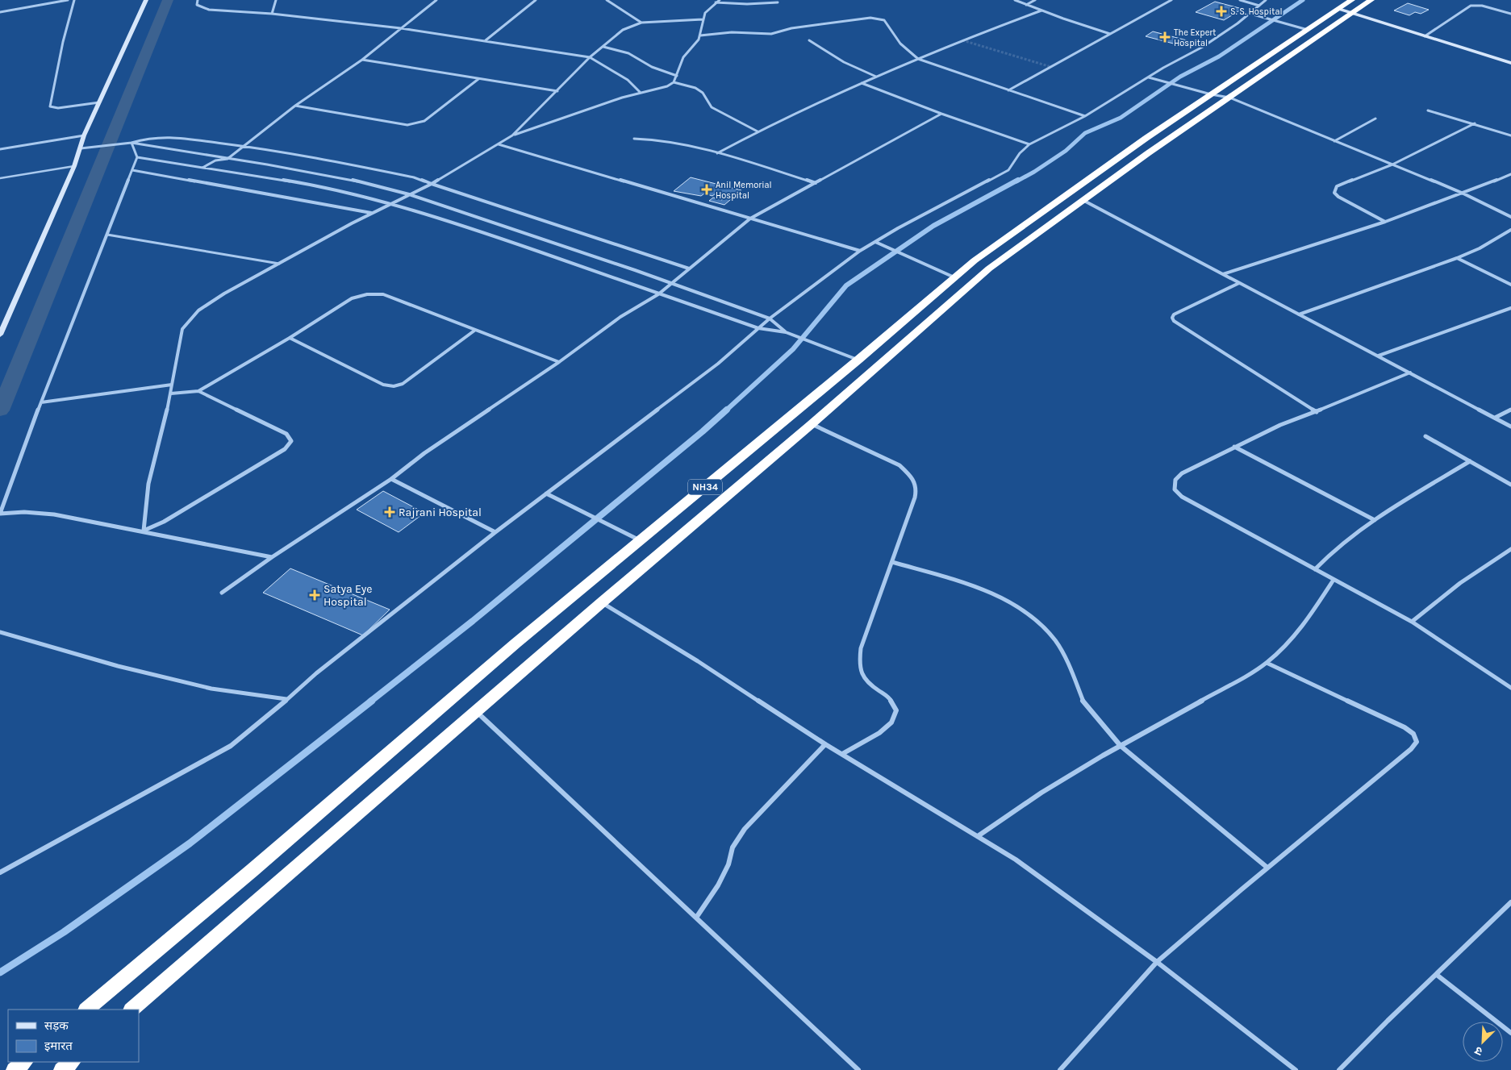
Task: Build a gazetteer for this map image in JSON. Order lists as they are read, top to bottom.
{
  "streets": {
    "highway": ["NH34"]
  },
  "places": {
    "health": [
      "S. S. Hospital",
      "The Expert Hospital",
      "Anil Memorial Hospital",
      "Rajrani Hospital",
      "Satya Eye Hospital"
    ]
  },
  "legend": ["सड़क", "इमारत"],
  "north": "bottom left"
}
